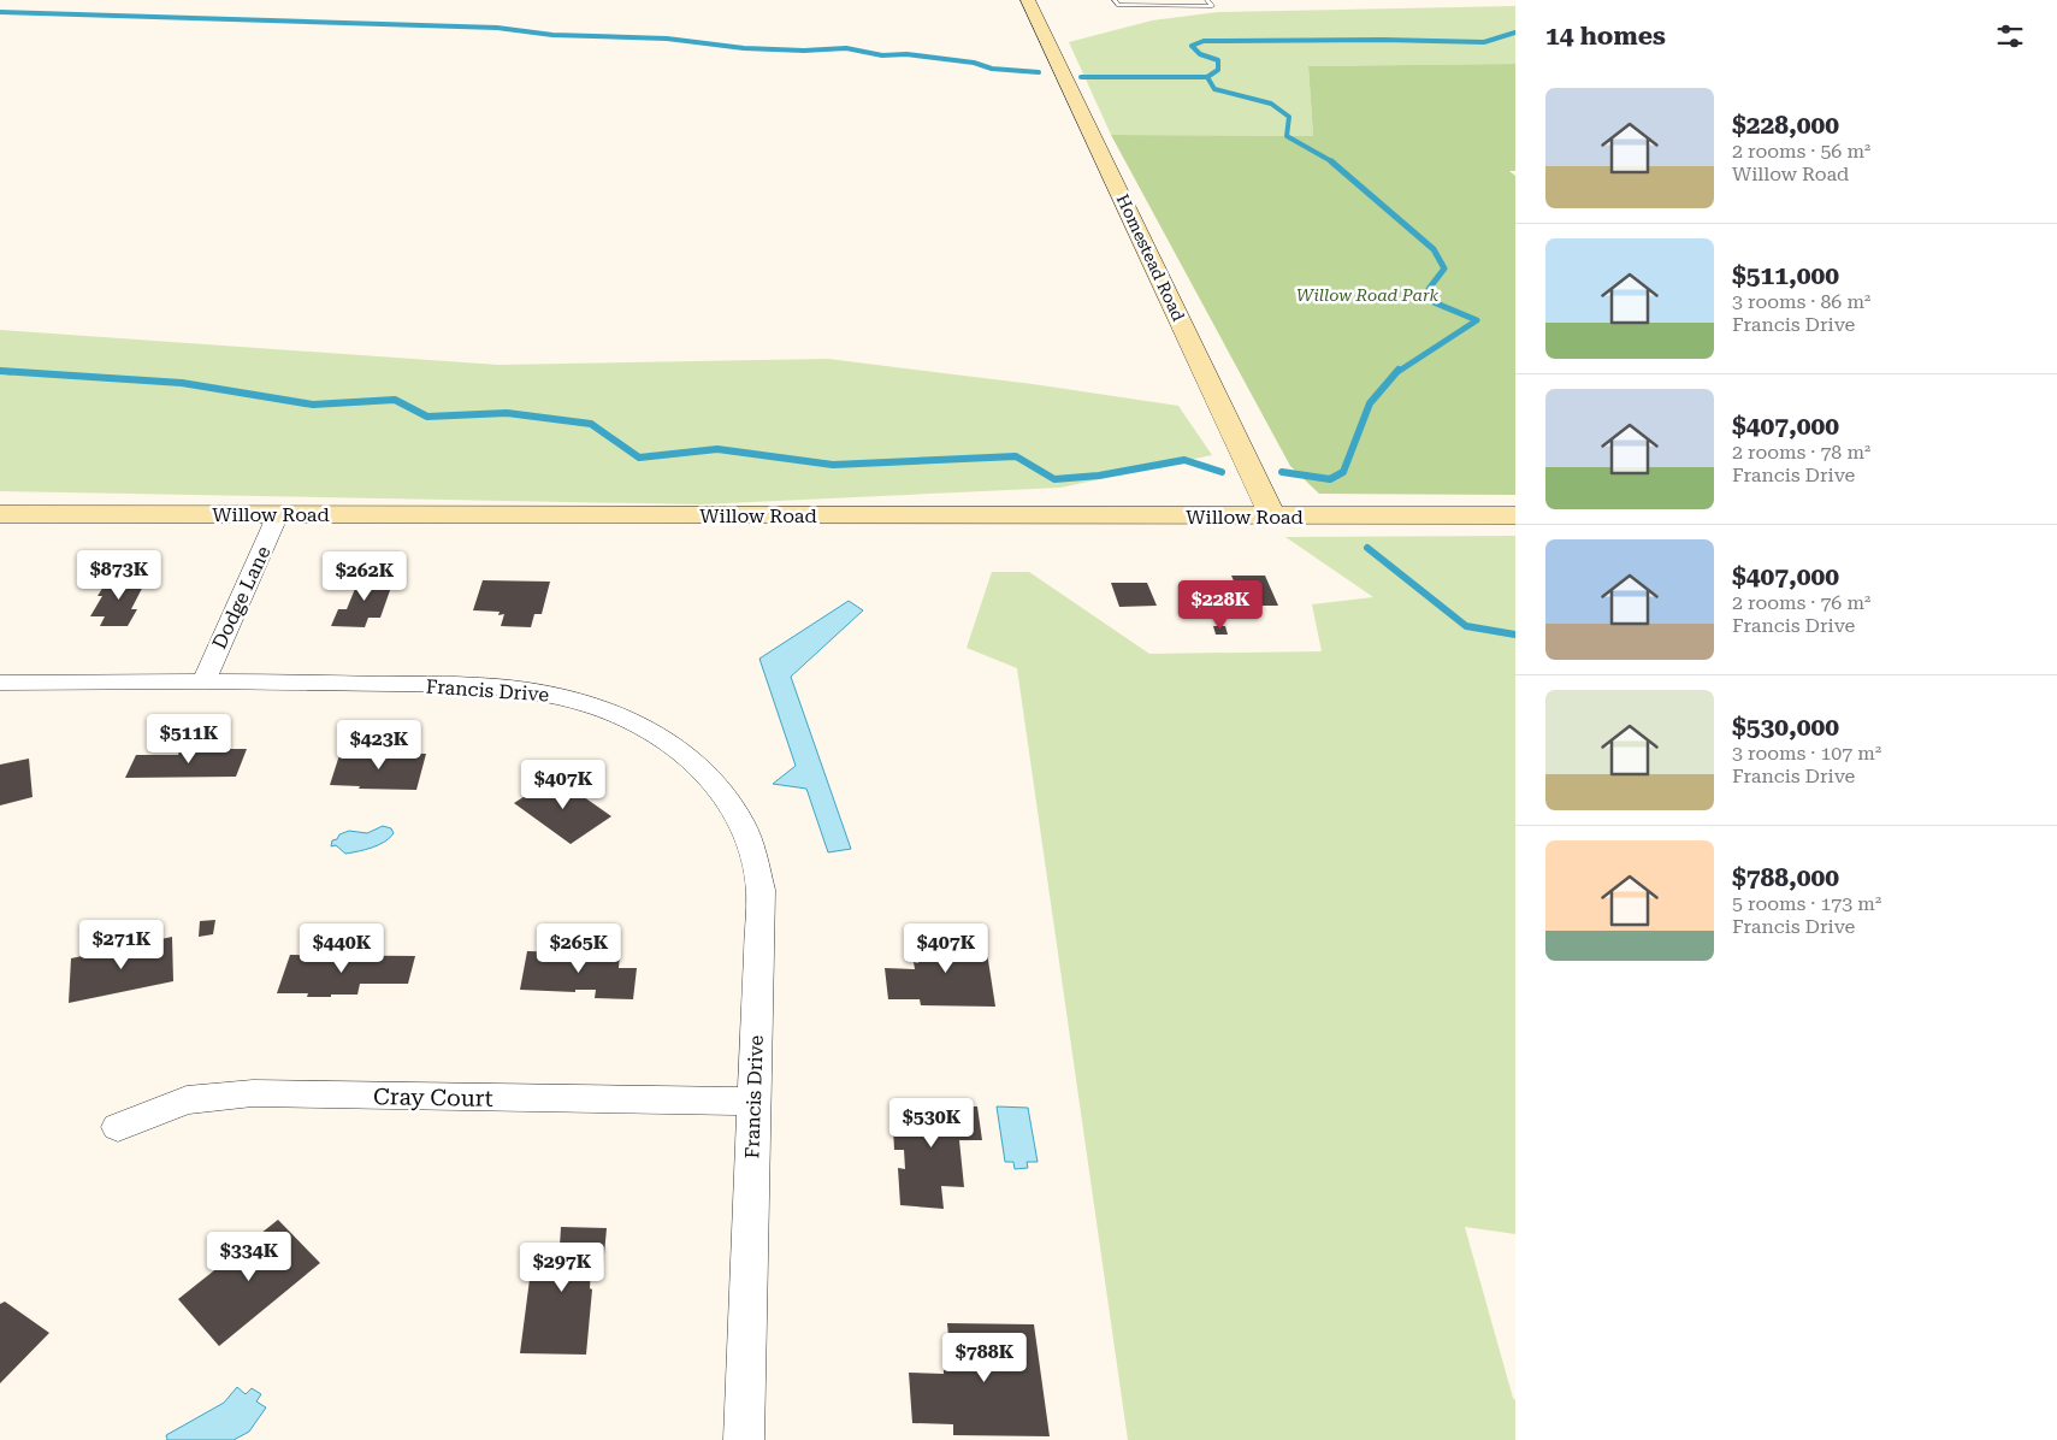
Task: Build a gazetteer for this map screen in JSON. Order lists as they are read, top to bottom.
{
  "streets": {
    "street": [
      "Homestead Road",
      "Willow Road",
      "Dodge Lane",
      "Francis Drive",
      "Cray Court"
    ]
  },
  "crossings": [
    ["Homestead Road", "Willow Road"],
    ["Willow Road", "Dodge Lane"],
    ["Dodge Lane", "Francis Drive"],
    ["Francis Drive", "Cray Court"]
  ],
  "parks": ["Willow Road Park"],
  "page": {
    "heading": "14 homes",
    "list": [
      {
        "name": "$228,000",
        "note": "2 rooms · 56 m² · Willow Road"
      },
      {
        "name": "$511,000",
        "note": "3 rooms · 86 m² · Francis Drive"
      },
      {
        "name": "$407,000",
        "note": "2 rooms · 78 m² · Francis Drive"
      },
      {
        "name": "$407,000",
        "note": "2 rooms · 76 m² · Francis Drive"
      },
      {
        "name": "$530,000",
        "note": "3 rooms · 107 m² · Francis Drive"
      },
      {
        "name": "$788,000",
        "note": "5 rooms · 173 m² · Francis Drive"
      }
    ],
    "price": [
      "$873K",
      "$262K",
      "$228K",
      "$511K",
      "$423K",
      "$407K",
      "$271K",
      "$440K",
      "$265K",
      "$407K",
      "$530K",
      "$334K",
      "$297K",
      "$788K"
    ]
  }
}
